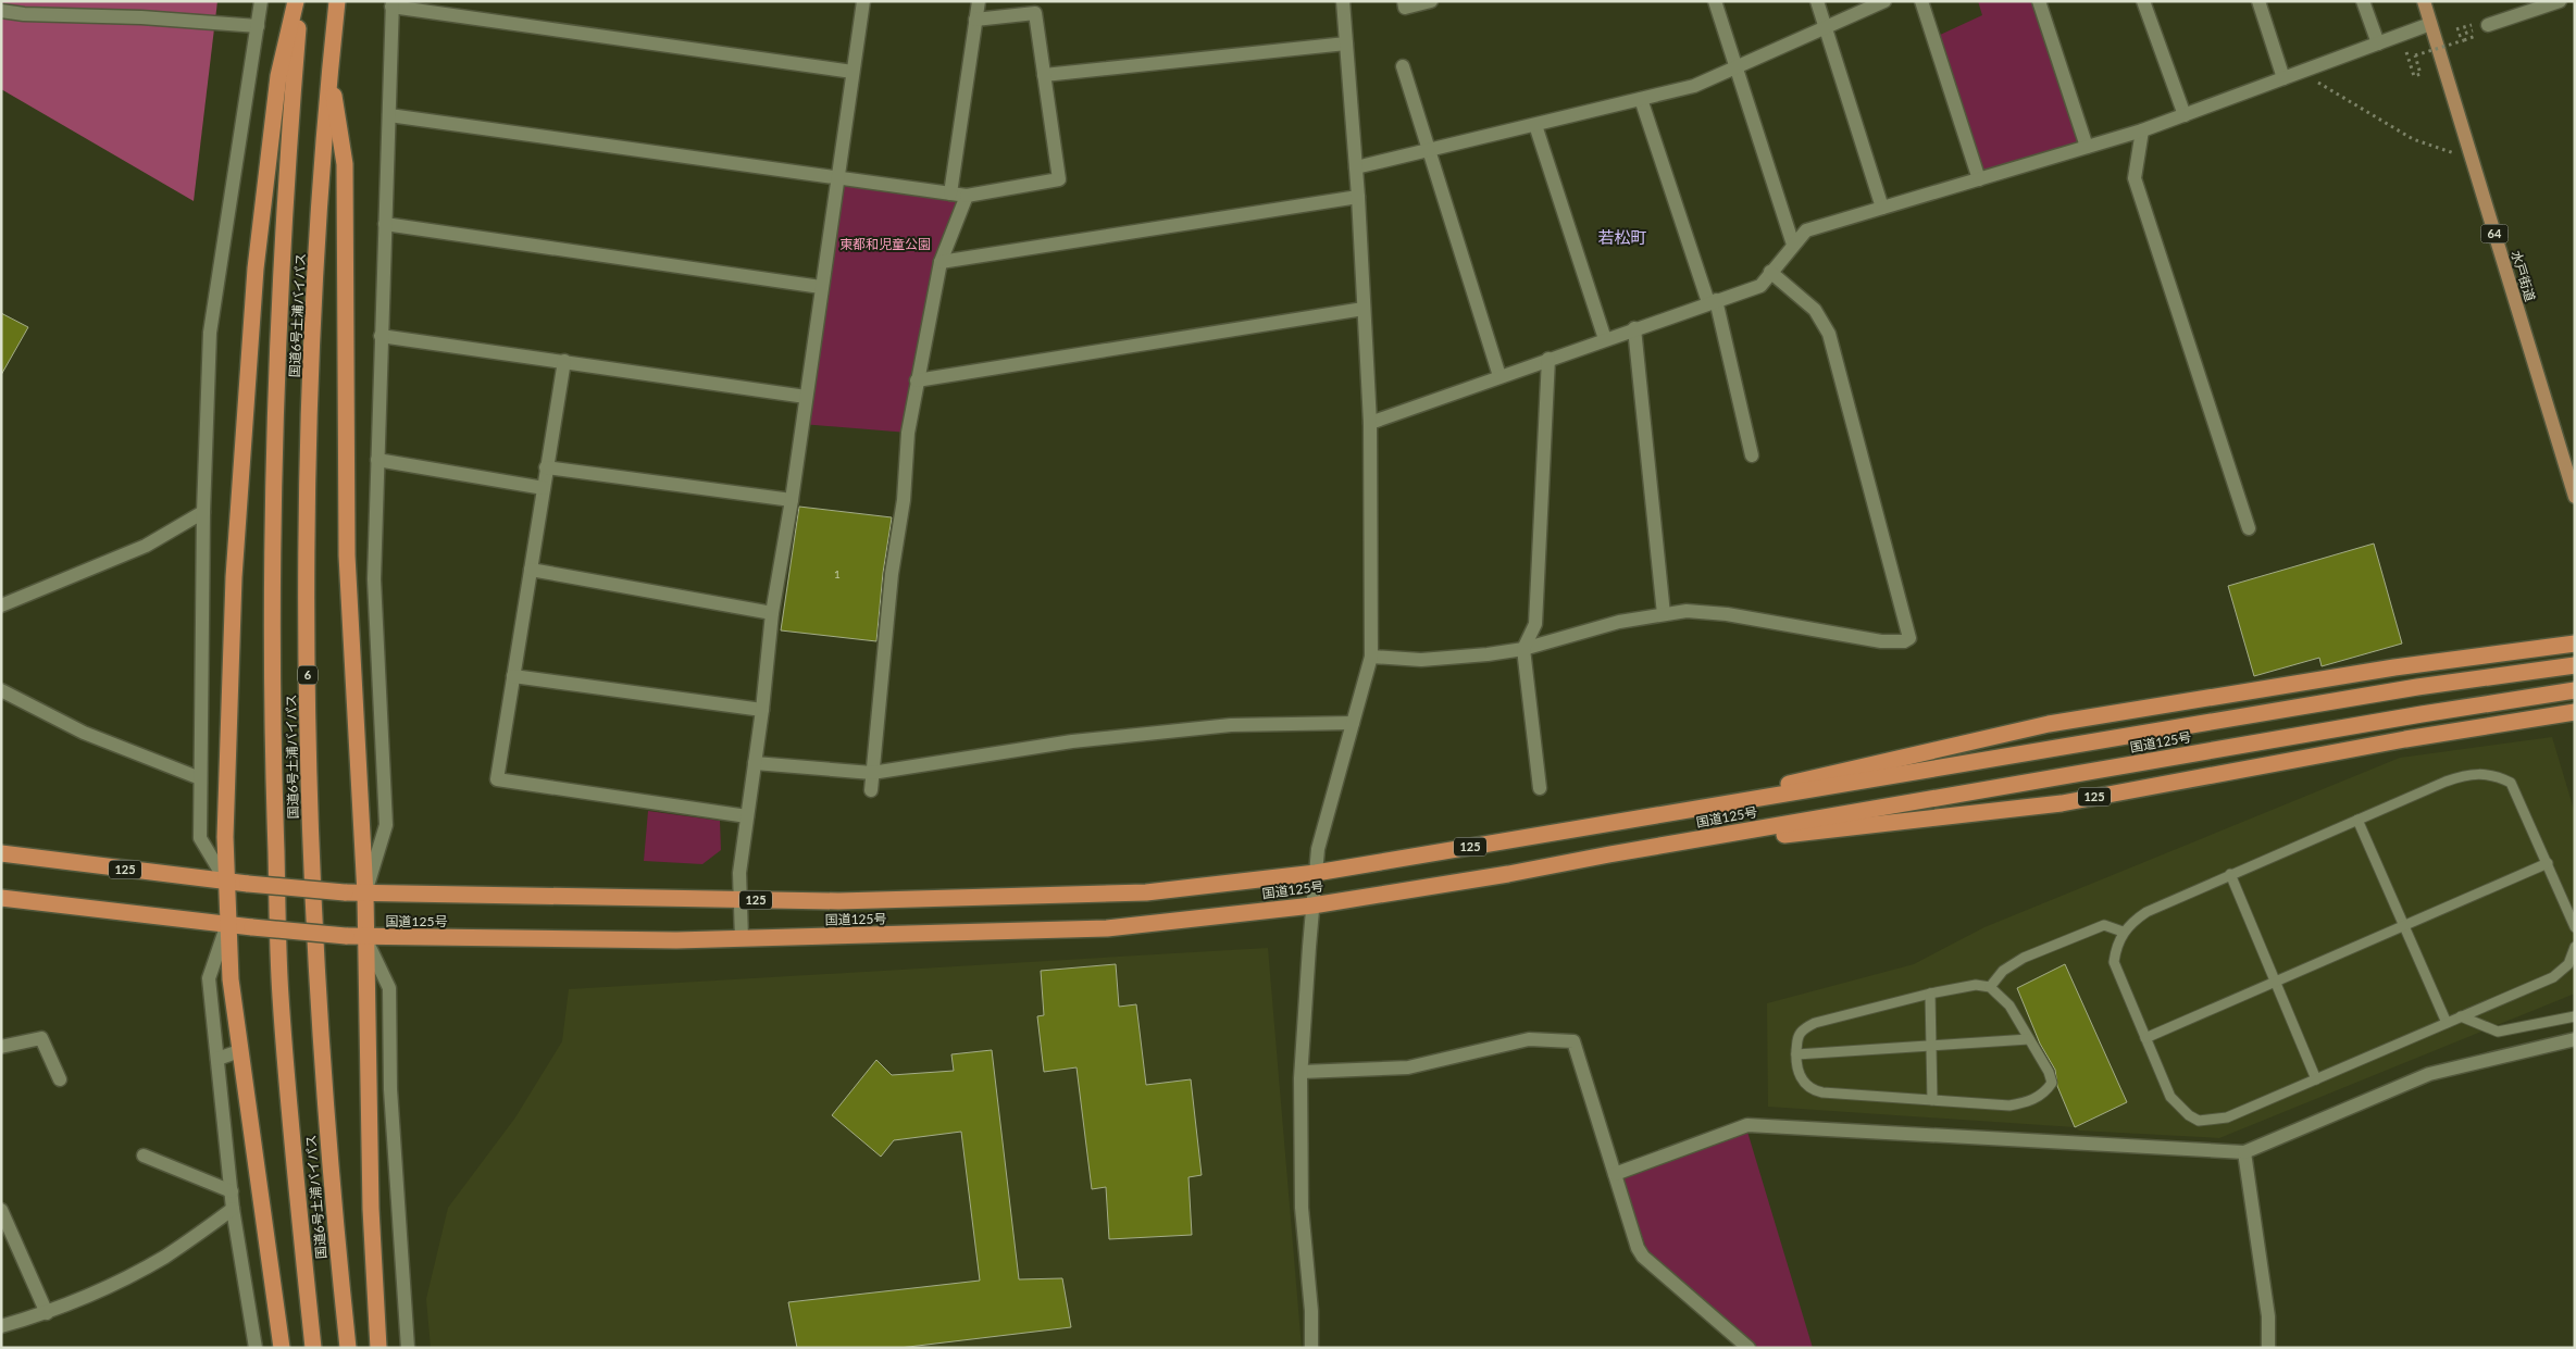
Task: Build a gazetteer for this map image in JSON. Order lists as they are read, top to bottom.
{
  "streets": {
    "highway": [
      "国道6号土浦バイパス",
      "6",
      "国道125号",
      "125"
    ],
    "main road": ["64", "水戸街道"]
  },
  "crossings": [
    ["国道125号", "125"]
  ],
  "districts": ["若松町"],
  "parks": ["東都和児童公園"],
  "house_numbers": ["1"]
}
